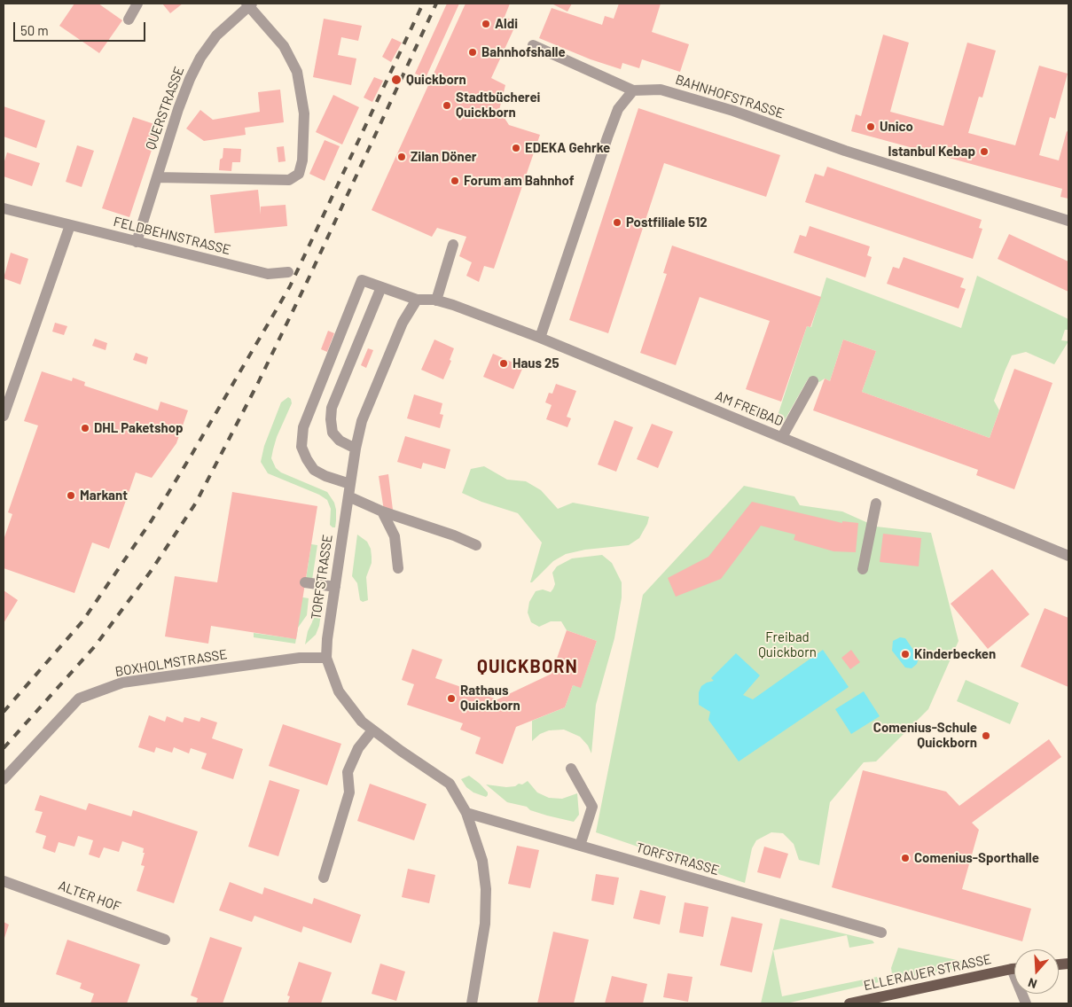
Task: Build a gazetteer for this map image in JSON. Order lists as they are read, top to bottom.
{
  "streets": {
    "main road": ["ELLERAUER STRASSE"],
    "street": [
      "BAHNHOFSTRASSE",
      "QUERSTRASSE",
      "FELDBEHNSTRASSE",
      "AM FREIBAD",
      "TORFSTRASSE",
      "BOXHOLMSTRASSE",
      "ALTER HOF"
    ]
  },
  "crossings": [
    ["QUERSTRASSE", "FELDBEHNSTRASSE"],
    ["AM FREIBAD", "TORFSTRASSE"],
    ["TORFSTRASSE", "BOXHOLMSTRASSE"]
  ],
  "districts": ["QUICKBORN"],
  "parks": ["Freibad Quickborn"],
  "places": [
    "Aldi",
    "Bahnhofshalle",
    "Quickborn",
    "Stadtbücherei Quickborn",
    "Unico",
    "EDEKA Gehrke",
    "Istanbul Kebap",
    "Zilan Döner",
    "Forum am Bahnhof",
    "Postfiliale 512",
    "Haus 25",
    "DHL Paketshop",
    "Markant",
    "Kinderbecken",
    "Rathaus Quickborn",
    "Comenius-Schule Quickborn",
    "Comenius-Sporthalle"
  ],
  "scale_bar": "50 m",
  "north": "bottom"
}
